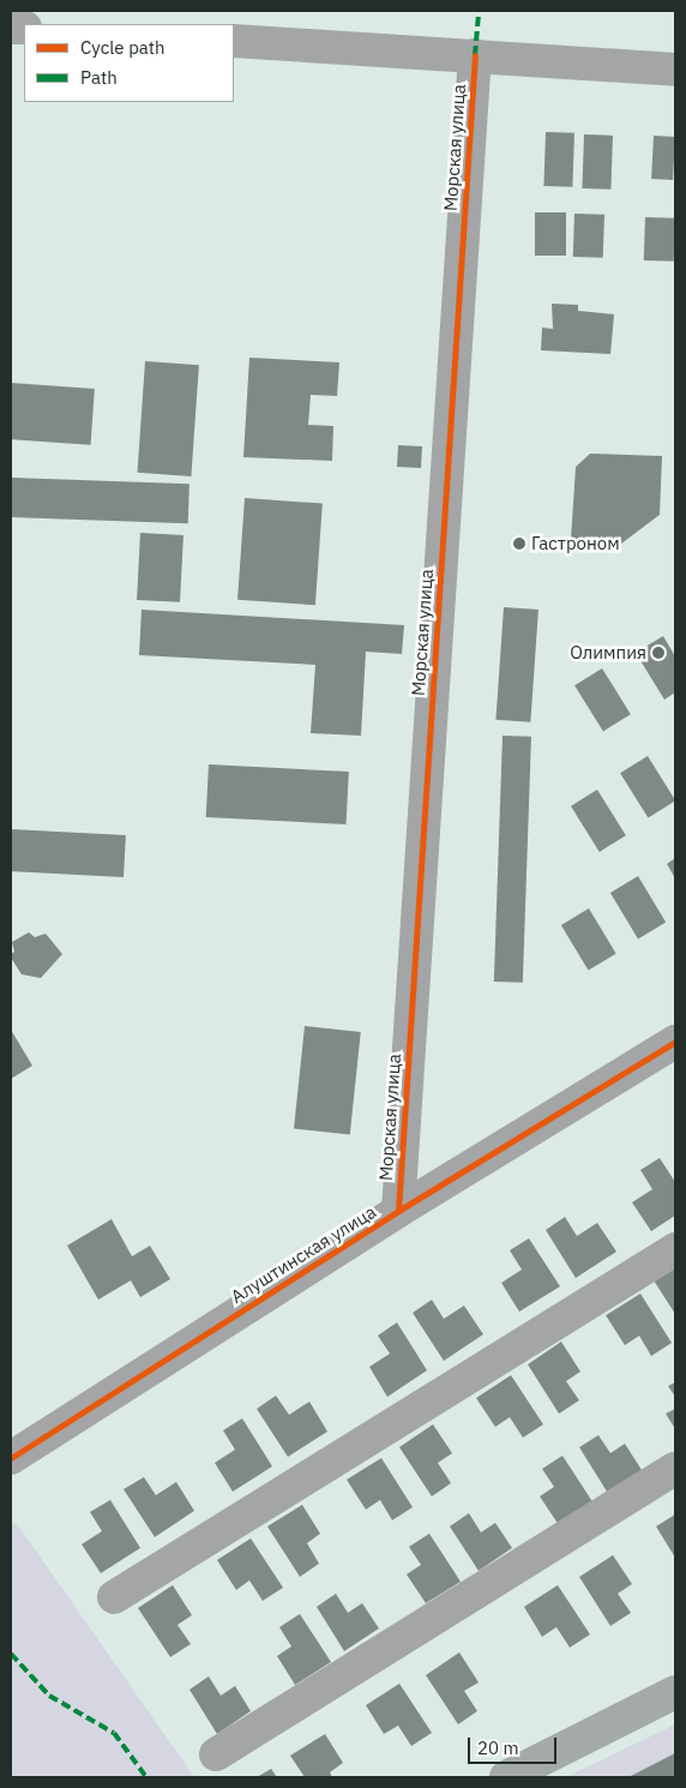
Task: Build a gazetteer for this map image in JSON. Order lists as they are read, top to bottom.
{
  "streets": {
    "street": ["Морская улица", "Алуштинская улица"]
  },
  "crossings": [
    ["Морская улица", "Алуштинская улица"]
  ],
  "places": ["Гастроном", "Олимпия"],
  "legend": ["Cycle path", "Path"],
  "scale_bar": "20 m"
}
